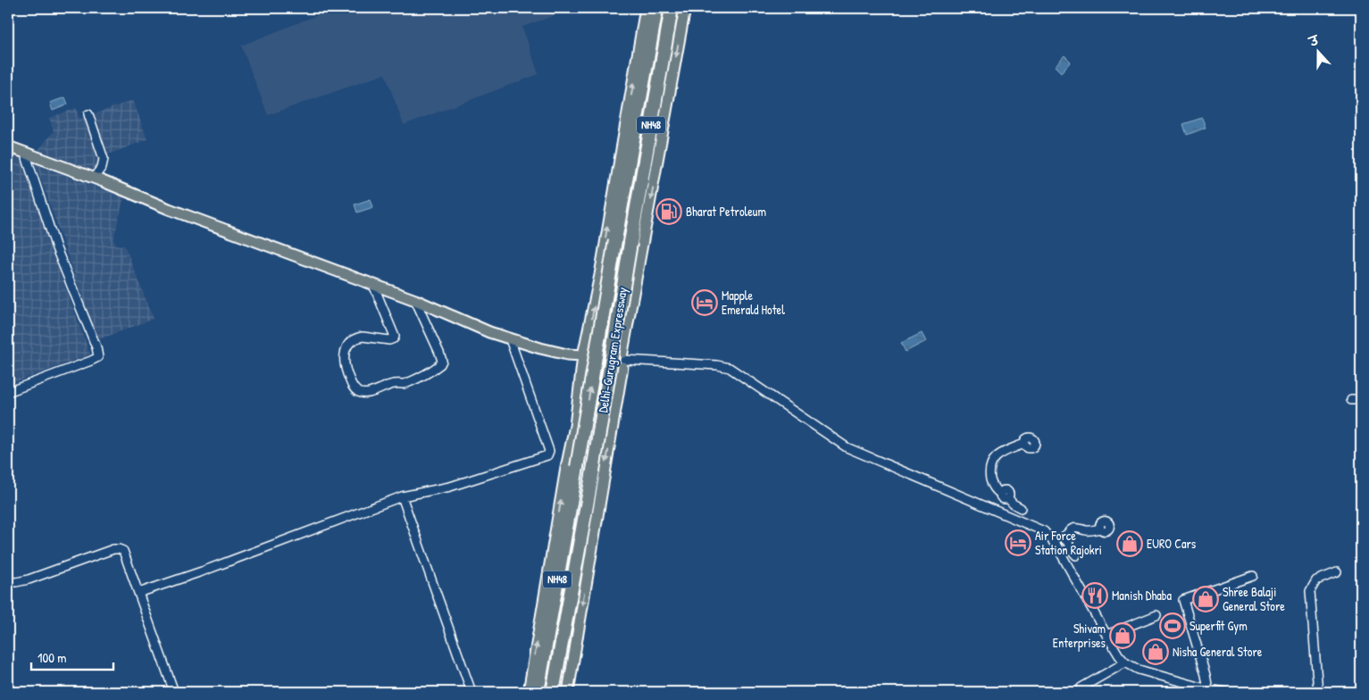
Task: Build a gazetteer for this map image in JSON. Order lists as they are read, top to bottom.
{
  "streets": {
    "highway": ["NH48", "Delhi-Gurugram Expressway"]
  },
  "places": {
    "fuel station": ["Bharat Petroleum"],
    "hotel": ["Mapple Emerald Hotel", "Air Force Station Rajokri"],
    "shop": [
      "EURO Cars",
      "Shree Balaji General Store",
      "Shivam Enterprises",
      "Nisha General Store"
    ],
    "restaurant": ["Manish Dhaba"],
    "sports": ["Superfit Gym"]
  },
  "scale_bar": "100 m",
  "north": "top"
}
